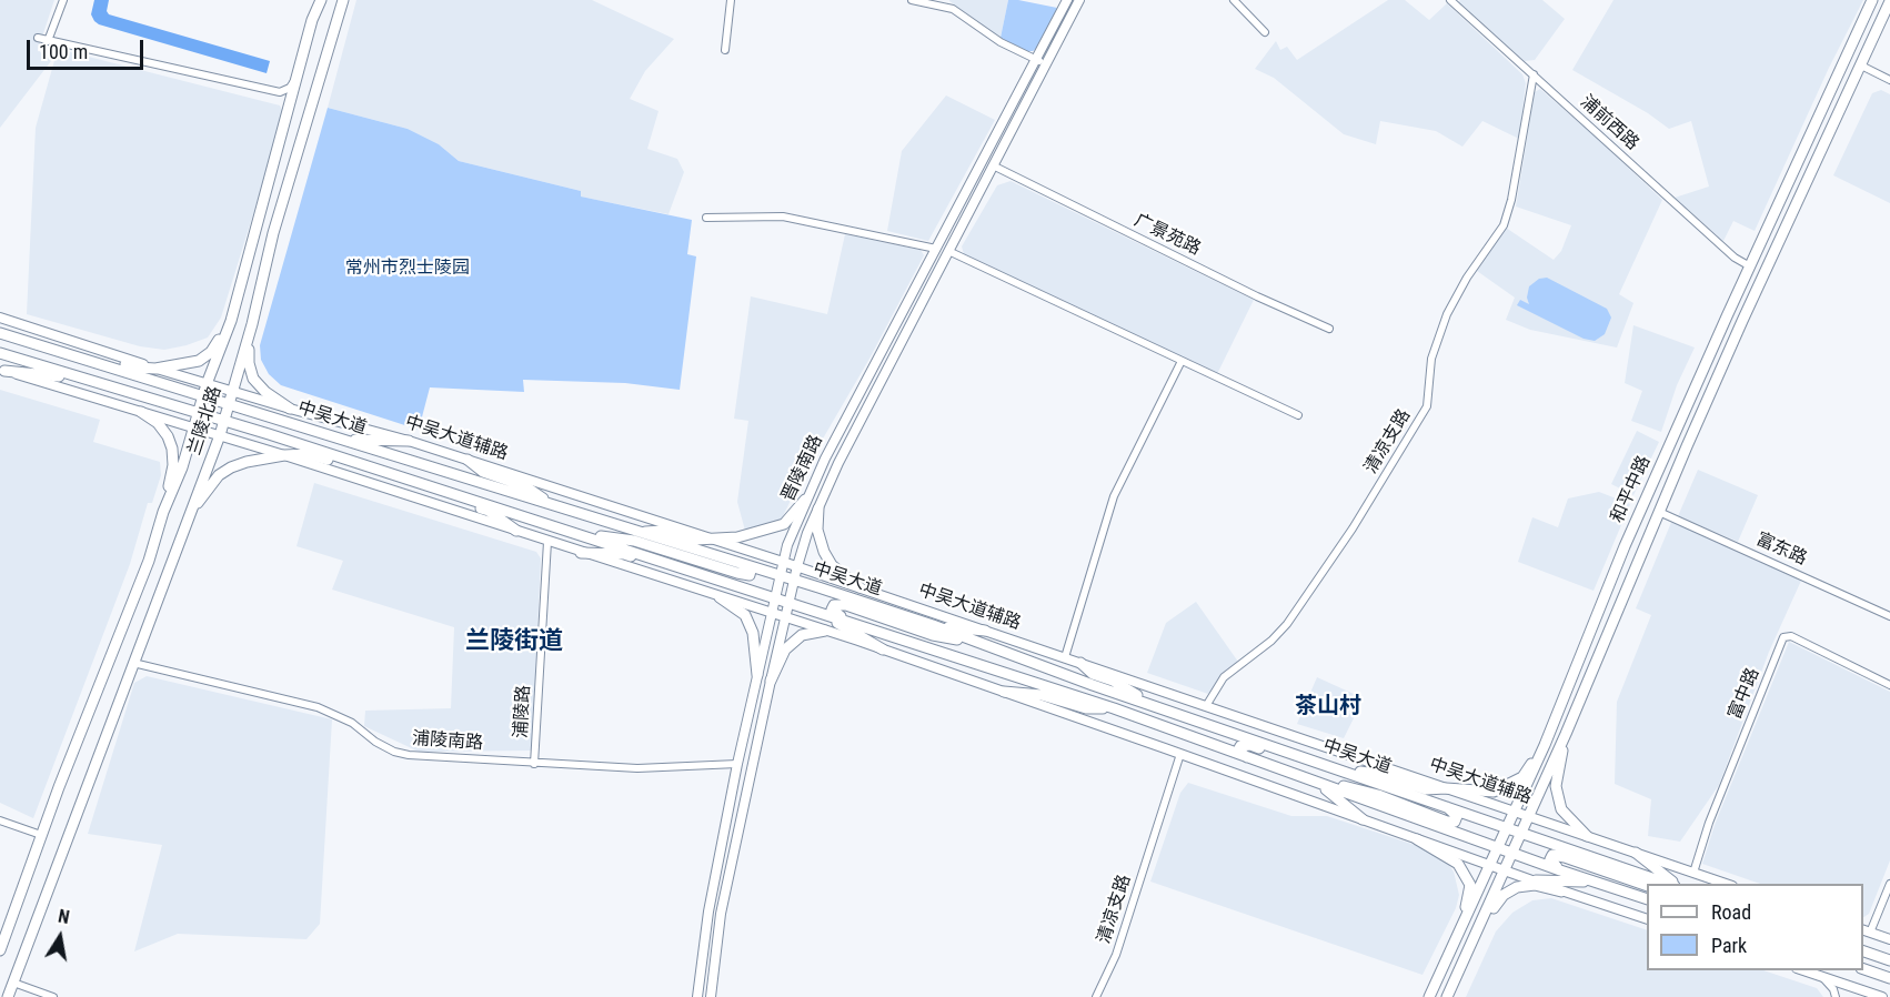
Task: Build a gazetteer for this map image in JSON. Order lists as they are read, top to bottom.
{
  "streets": {
    "main road": [
      "中吴大道",
      "兰陵北路",
      "中吴大道辅路",
      "晋陵南路",
      "和平中路"
    ],
    "street": [
      "浦前西路",
      "广景苑路",
      "清凉支路",
      "富东路",
      "富中路",
      "浦陵路",
      "浦陵南路"
    ]
  },
  "crossings": [
    ["浦前西路", "清凉支路"],
    ["浦前西路", "和平中路"],
    ["广景苑路", "晋陵南路"],
    ["中吴大道", "兰陵北路"],
    ["中吴大道", "晋陵南路"],
    ["中吴大道", "和平中路"],
    ["兰陵北路", "中吴大道辅路"],
    ["兰陵北路", "浦陵南路"],
    ["中吴大道辅路", "清凉支路"],
    ["中吴大道辅路", "晋陵南路"],
    ["中吴大道辅路", "和平中路"],
    ["中吴大道辅路", "富中路"],
    ["晋陵南路", "浦陵南路"],
    ["和平中路", "富东路"],
    ["浦陵路", "浦陵南路"]
  ],
  "districts": ["兰陵街道", "茶山村"],
  "parks": ["常州市烈士陵园"],
  "legend": ["Road", "Park"],
  "scale_bar": "100 m",
  "north": "top"
}
